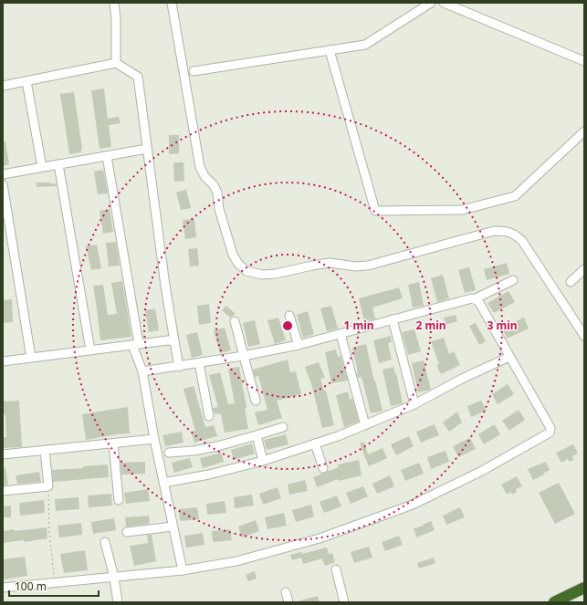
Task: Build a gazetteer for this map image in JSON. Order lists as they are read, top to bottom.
{
  "scale_bar": "100 m",
  "rings": ["1 min", "2 min", "3 min"]
}
